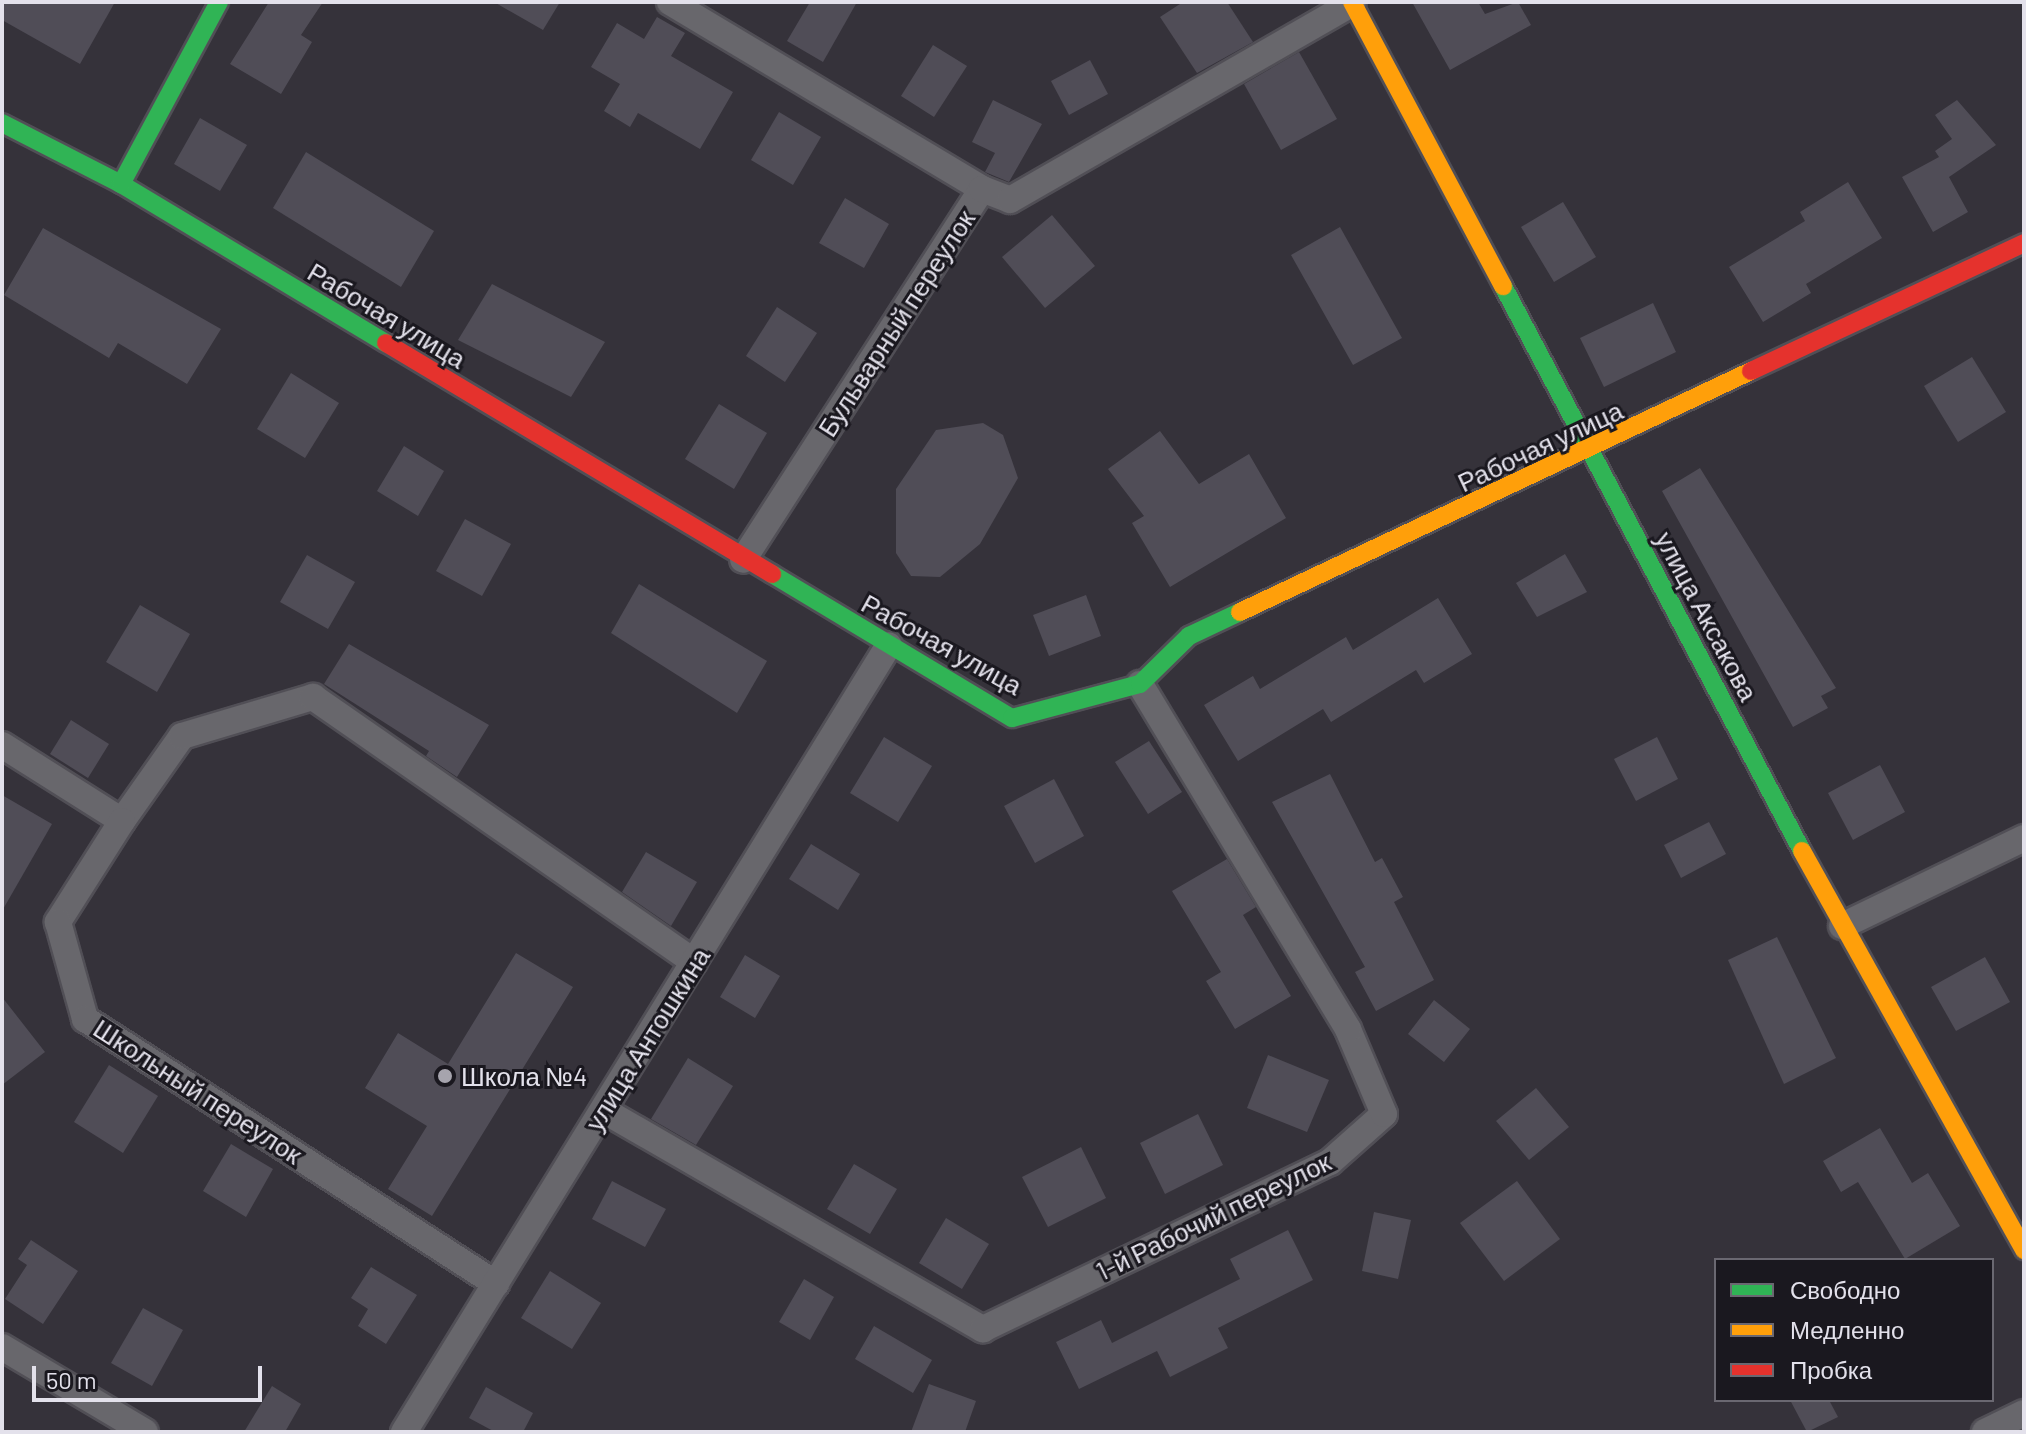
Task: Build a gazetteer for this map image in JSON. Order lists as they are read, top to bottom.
{
  "streets": {
    "street": [
      "Рабочая улица",
      "Бульварный переулок",
      "улица Аксакова",
      "улица Антошкина",
      "Школьный переулок",
      "1-й Рабочий переулок"
    ]
  },
  "crossings": [
    ["Рабочая улица", "Бульварный переулок"],
    ["Рабочая улица", "улица Аксакова"],
    ["Рабочая улица", "улица Антошкина"],
    ["Рабочая улица", "1-й Рабочий переулок"],
    ["улица Антошкина", "Школьный переулок"],
    ["улица Антошкина", "1-й Рабочий переулок"]
  ],
  "places": ["Школа №4"],
  "legend": ["Свободно", "Медленно", "Пробка"],
  "scale_bar": "50 m"
}
